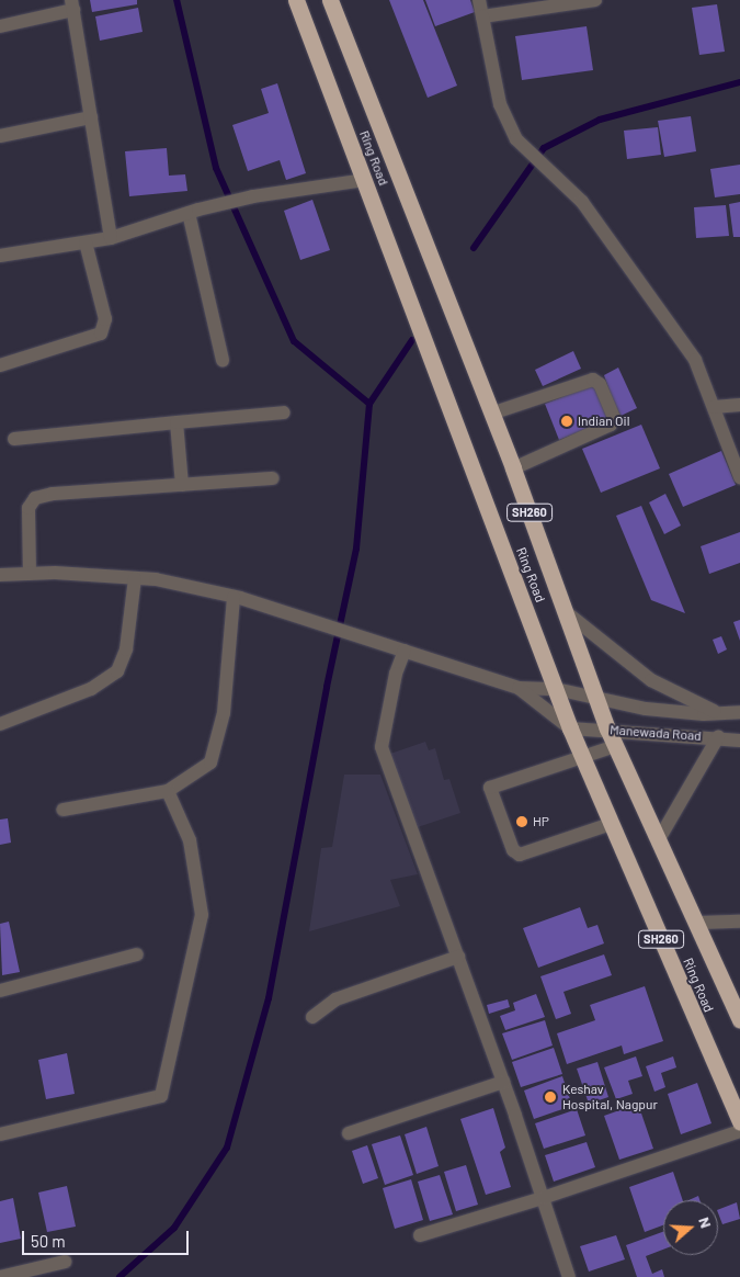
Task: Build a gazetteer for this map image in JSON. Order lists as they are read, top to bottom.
{
  "streets": {
    "highway": ["Ring Road", "SH260"],
    "street": ["Manewada Road"]
  },
  "crossings": [
    ["Ring Road", "Manewada Road"]
  ],
  "places": ["Indian Oil", "HP", "Keshav Hospital, Nagpur"],
  "scale_bar": "50 m",
  "north": "right"
}
